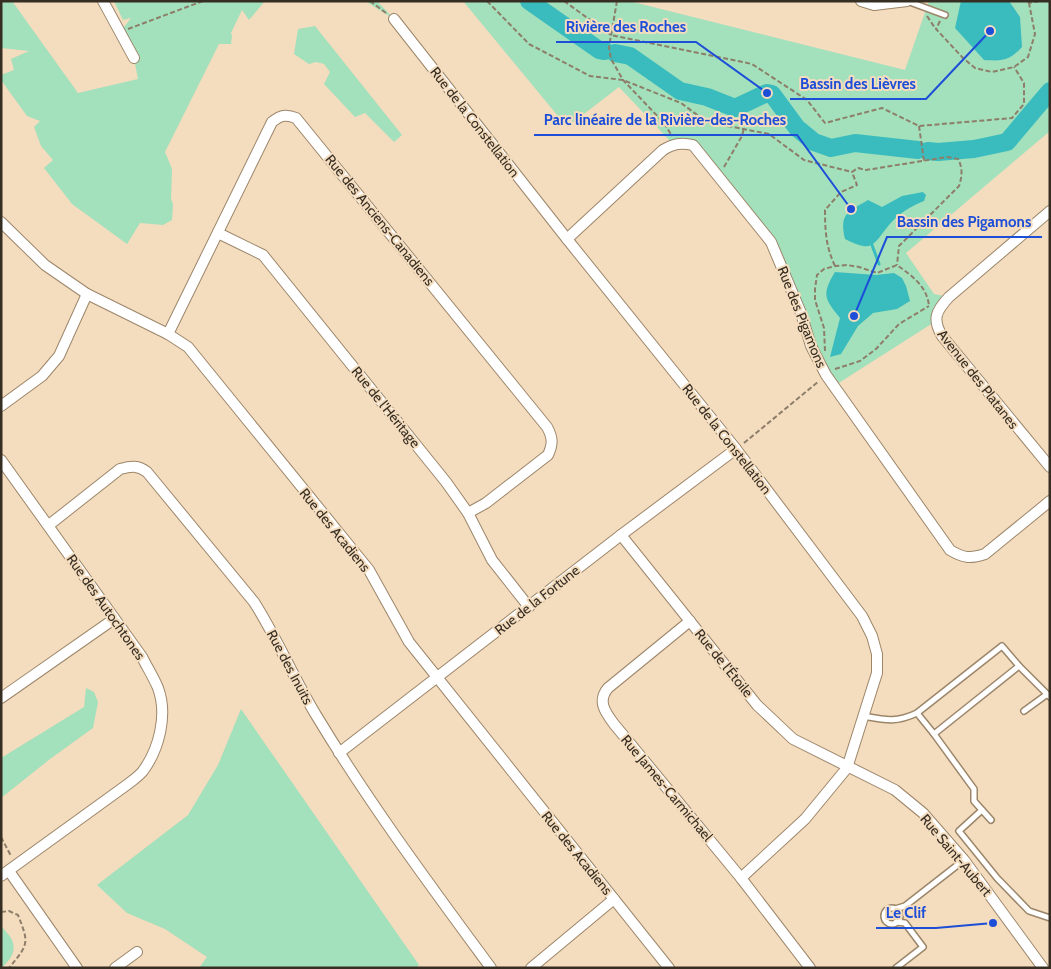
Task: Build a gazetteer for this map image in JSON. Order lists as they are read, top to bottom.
{
  "streets": {
    "street": [
      "Rue de la Constellation",
      "Rue des Anciens-Canadiens",
      "Rue des Pigamons",
      "Avenue des Platanes",
      "Rue de l'Héritage",
      "Rue des Acadiens",
      "Rue de la Fortune",
      "Rue des Autochtones",
      "Rue de l'Étoile",
      "Rue des Inuits",
      "Rue James-Carmichael",
      "Rue Saint-Aubert"
    ]
  },
  "crossings": [
    ["Rue de la Constellation", "Rue de la Fortune"],
    ["Rue de la Constellation", "Rue de l'Étoile"],
    ["Rue de la Constellation", "Rue James-Carmichael"],
    ["Rue de la Constellation", "Rue Saint-Aubert"],
    ["Rue des Anciens-Canadiens", "Rue de l'Héritage"],
    ["Rue des Anciens-Canadiens", "Rue des Acadiens"],
    ["Rue de l'Héritage", "Rue de la Fortune"],
    ["Rue des Acadiens", "Rue de la Fortune"],
    ["Rue de la Fortune", "Rue de l'Étoile"],
    ["Rue de la Fortune", "Rue des Inuits"],
    ["Rue des Autochtones", "Rue des Inuits"],
    ["Rue de l'Étoile", "Rue James-Carmichael"],
    ["Rue de l'Étoile", "Rue Saint-Aubert"]
  ],
  "places": [
    "Bassin des Lièvres",
    "Rivière des Roches",
    "Parc linéaire de la Rivière-des-Roches",
    "Bassin des Pigamons",
    "Le Clif"
  ]
}
